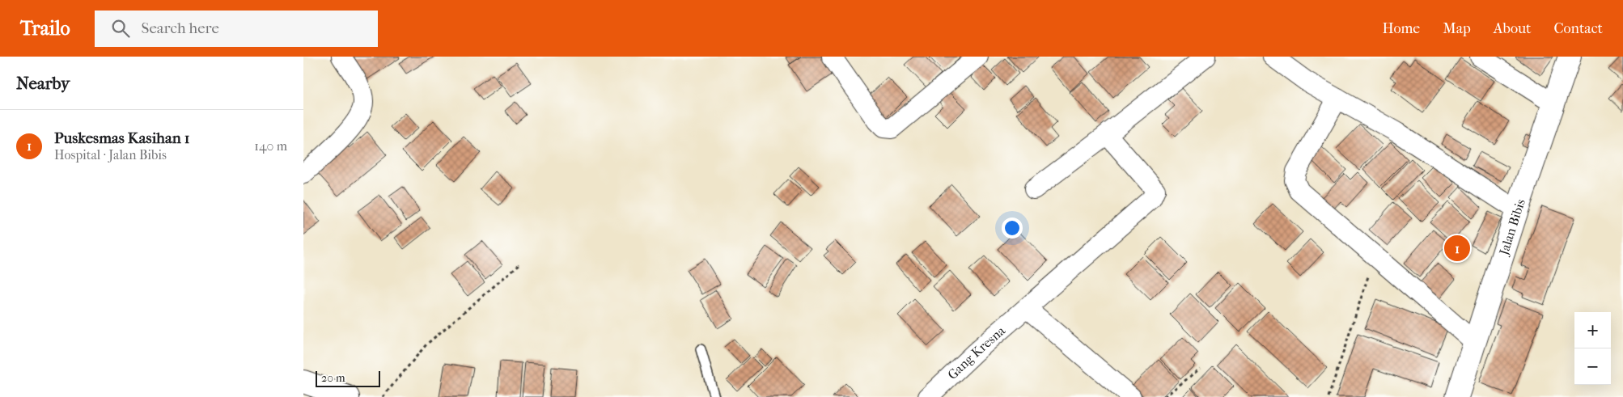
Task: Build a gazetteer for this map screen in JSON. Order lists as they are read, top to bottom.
{
  "streets": {
    "main road": ["Jalan Bibis"],
    "street": ["Gang Kresna"]
  },
  "scale_bar": "20 m",
  "page": {
    "header": "Trailo",
    "search": "Search here",
    "nav": [
      "Home",
      "Map",
      "About",
      "Contact"
    ],
    "heading": "Nearby",
    "list": [
      {
        "mark": "1",
        "name": "Puskesmas Kasihan 1",
        "note": "Hospital · Jalan Bibis",
        "value": "140 m"
      }
    ],
    "pins": "1",
    "map_buttons": ["+", "−"],
    "scale": "20 m"
  }
}
